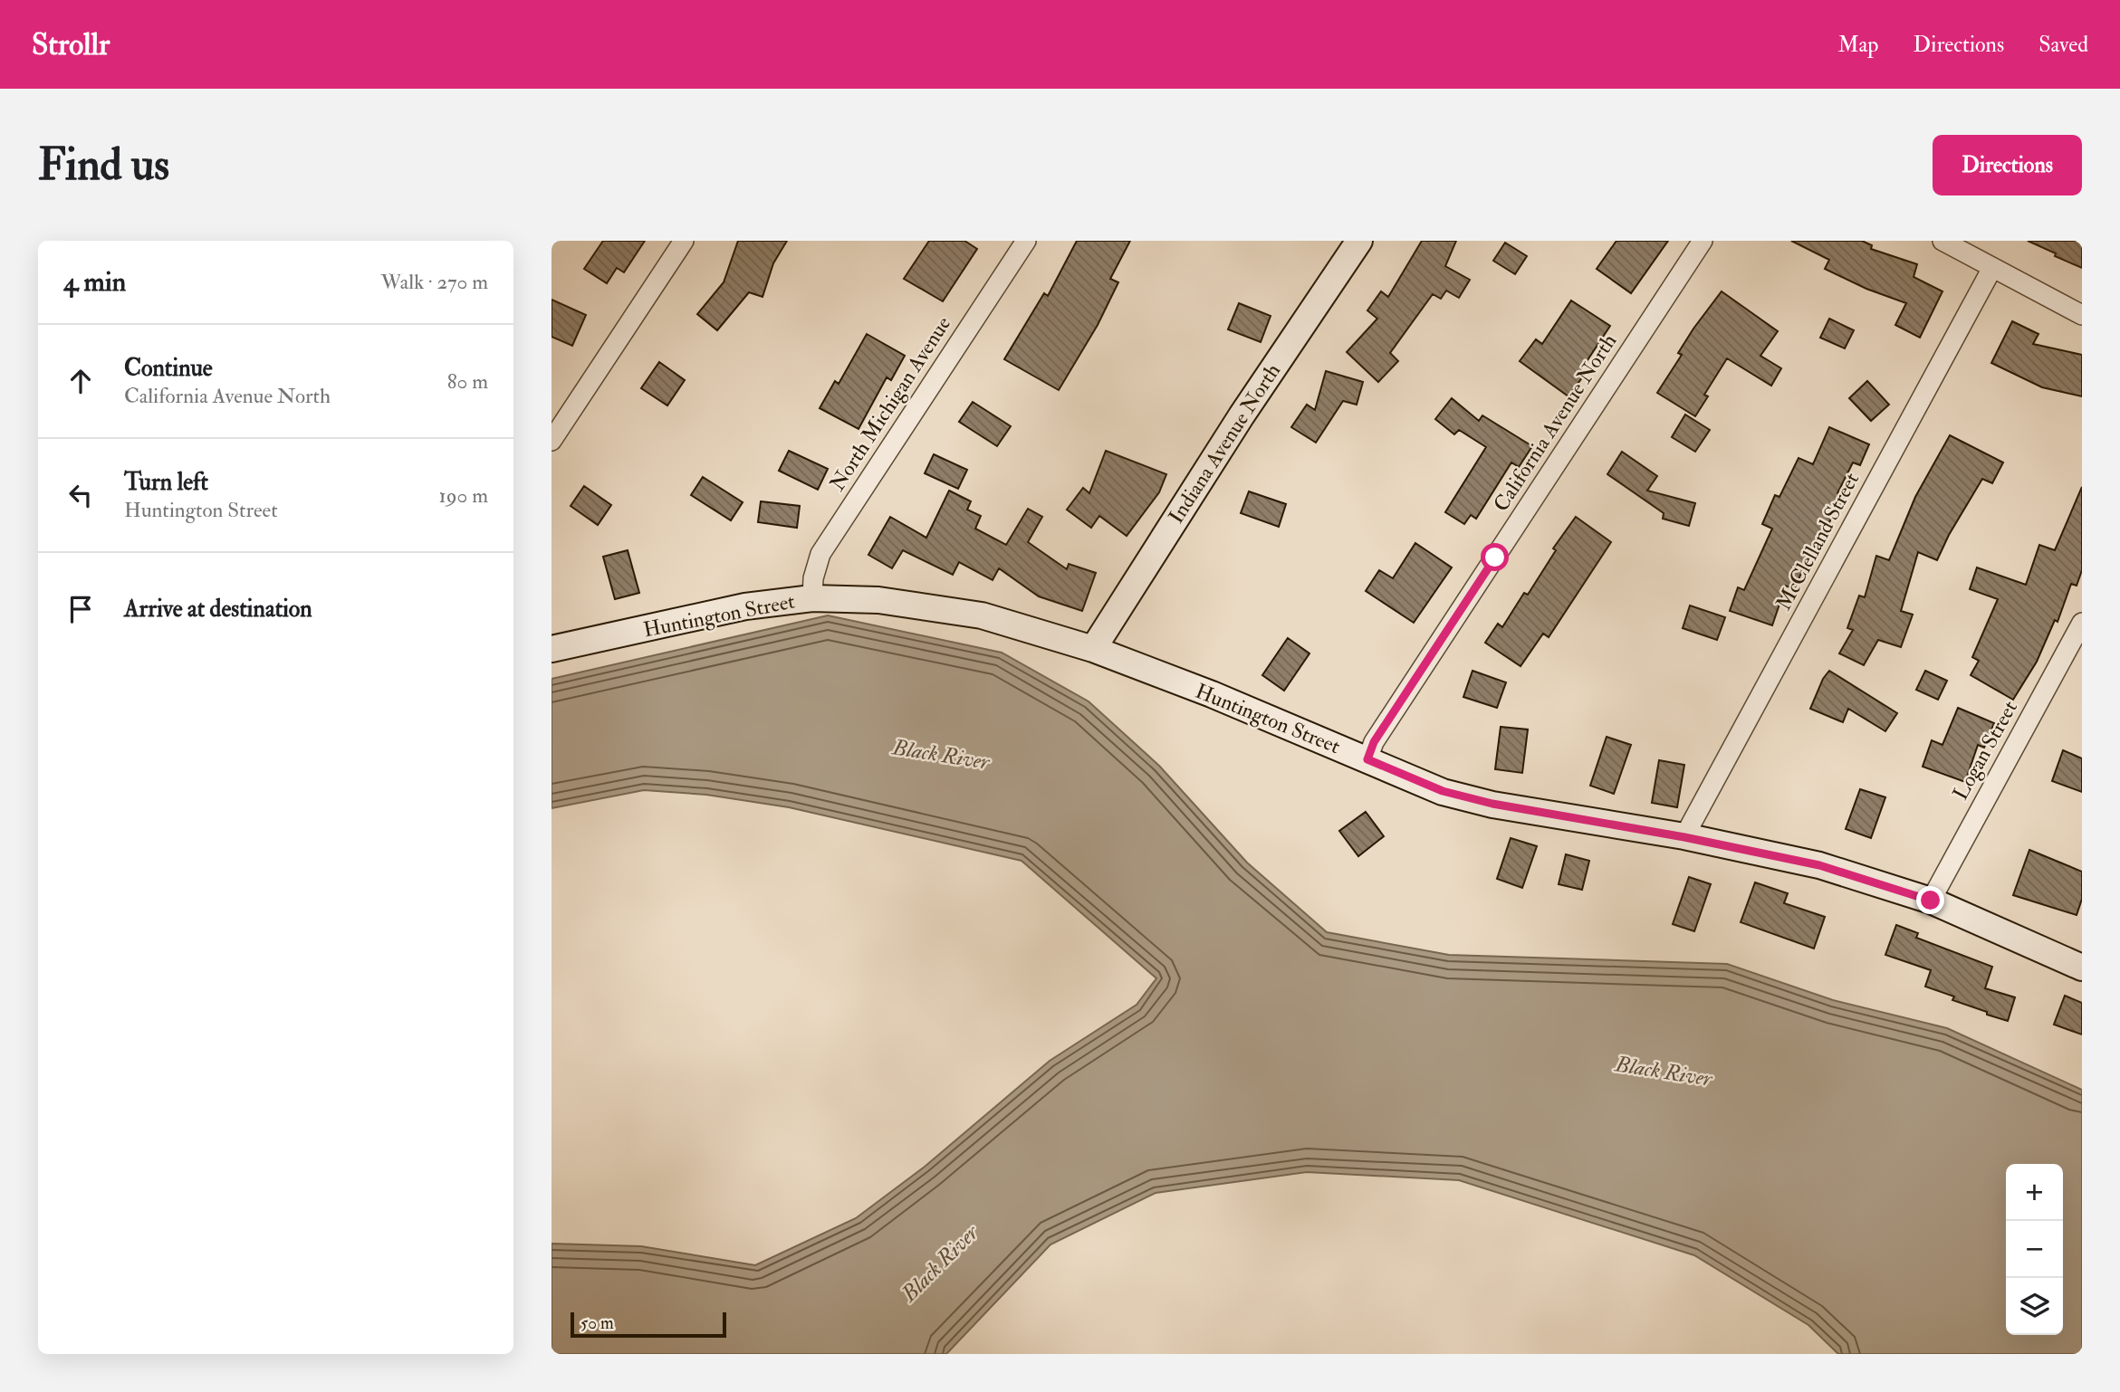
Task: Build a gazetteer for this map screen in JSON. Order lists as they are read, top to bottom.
{
  "streets": {
    "street": [
      "North Michigan Avenue",
      "California Avenue North",
      "Indiana Avenue North",
      "McClelland Street",
      "Huntington Street",
      "Logan Street"
    ]
  },
  "crossings": [
    ["North Michigan Avenue", "Huntington Street"],
    ["California Avenue North", "Huntington Street"],
    ["Indiana Avenue North", "Huntington Street"],
    ["McClelland Street", "Huntington Street"],
    ["Huntington Street", "Logan Street"]
  ],
  "water": ["Black River"],
  "scale_bar": "50 m",
  "page": {
    "header": "Strollr",
    "nav": ["Map", "Directions", "Saved"],
    "buttons": "Directions",
    "title": "Find us",
    "heading": ["4 min", "Walk · 270 m"],
    "list": [
      ["Continue", "California Avenue North", "80 m"],
      ["Turn left", "Huntington Street", "190 m"],
      "Arrive at destination"
    ],
    "map_buttons": ["+", "−"],
    "scale": "50 m"
  }
}
